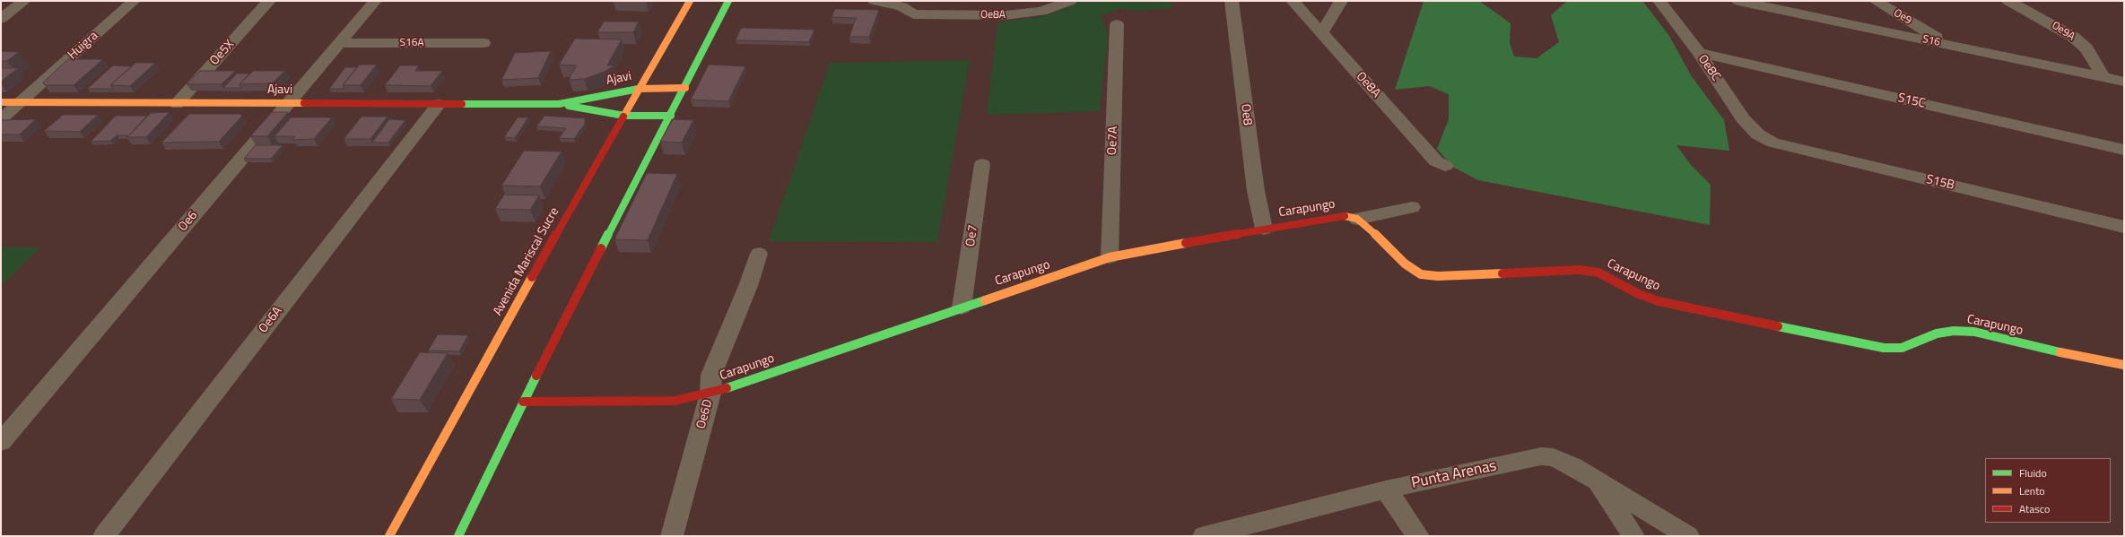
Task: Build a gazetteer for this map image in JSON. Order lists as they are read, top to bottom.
{
  "streets": {
    "street": [
      "Oe8A",
      "Oe9",
      "Oe9A",
      "S16",
      "S16A",
      "Huigra",
      "Oe5X",
      "Oe8C",
      "Ajavi",
      "S15C",
      "Oe8",
      "Oe7A",
      "S15B",
      "Carapungo",
      "Oe6",
      "Oe7",
      "Avenida Mariscal Sucre",
      "Oe6A",
      "Oe6D",
      "Punta Arenas"
    ]
  },
  "crossings": [
    ["Oe9", "S16"],
    ["Oe9A", "S16"],
    ["S16A", "Oe6"],
    ["Huigra", "Ajavi"],
    ["Oe5X", "Ajavi"],
    ["Oe8C", "S15C"],
    ["Oe8C", "S15B"],
    ["Ajavi", "Oe6"],
    ["Ajavi", "Avenida Mariscal Sucre"],
    ["Ajavi", "Oe6A"],
    ["Oe8", "Carapungo"],
    ["Oe7A", "Carapungo"],
    ["Carapungo", "Oe7"],
    ["Carapungo", "Oe6D"]
  ],
  "legend": ["Fluido", "Lento", "Atasco"]
}
